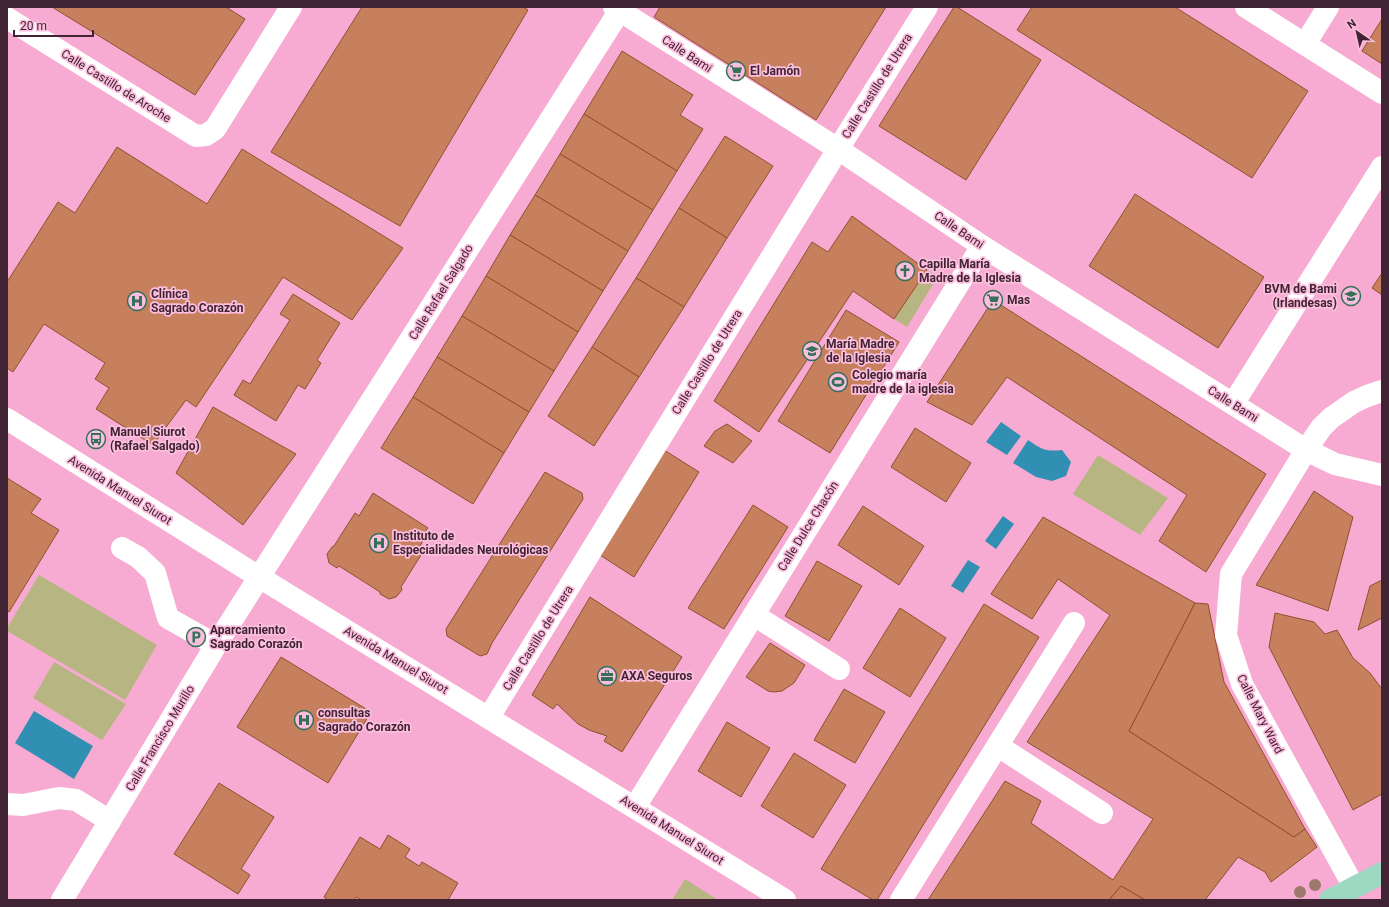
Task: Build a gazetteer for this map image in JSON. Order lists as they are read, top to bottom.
{
  "streets": {
    "street": [
      "Calle Bami",
      "Calle Castillo de Aroche",
      "Calle Castillo de Utrera",
      "Calle Rafael Salgado",
      "Avenida Manuel Siurot",
      "Calle Dulce Chacón",
      "Calle Mary Ward",
      "Calle Francisco Murillo"
    ]
  },
  "crossings": [
    ["Calle Bami", "Calle Castillo de Utrera"],
    ["Calle Bami", "Calle Rafael Salgado"],
    ["Calle Bami", "Calle Dulce Chacón"],
    ["Calle Bami", "Calle Mary Ward"],
    ["Calle Castillo de Utrera", "Avenida Manuel Siurot"],
    ["Calle Rafael Salgado", "Avenida Manuel Siurot"],
    ["Calle Rafael Salgado", "Calle Francisco Murillo"],
    ["Avenida Manuel Siurot", "Calle Dulce Chacón"],
    ["Avenida Manuel Siurot", "Calle Francisco Murillo"]
  ],
  "places": {
    "supermarket": ["El Jamón", "Mas"],
    "church": ["Capilla María Madre de la Iglesia"],
    "school or university": ["BVM de Bami (Irlandesas)", "María Madre de la Iglesia"],
    "hospital": ["Clínica Sagrado Corazón", "Instituto de Especialidades Neurológicas", "consultas Sagrado Corazón"],
    "sports": ["Colegio maría madre de la iglesia"],
    "bus stop": ["Manuel Siurot (Rafael Salgado)"],
    "parking": ["Aparcamiento Sagrado Corazón"],
    "office": ["AXA Seguros"]
  },
  "scale_bar": "20 m",
  "north": "top left"
}
